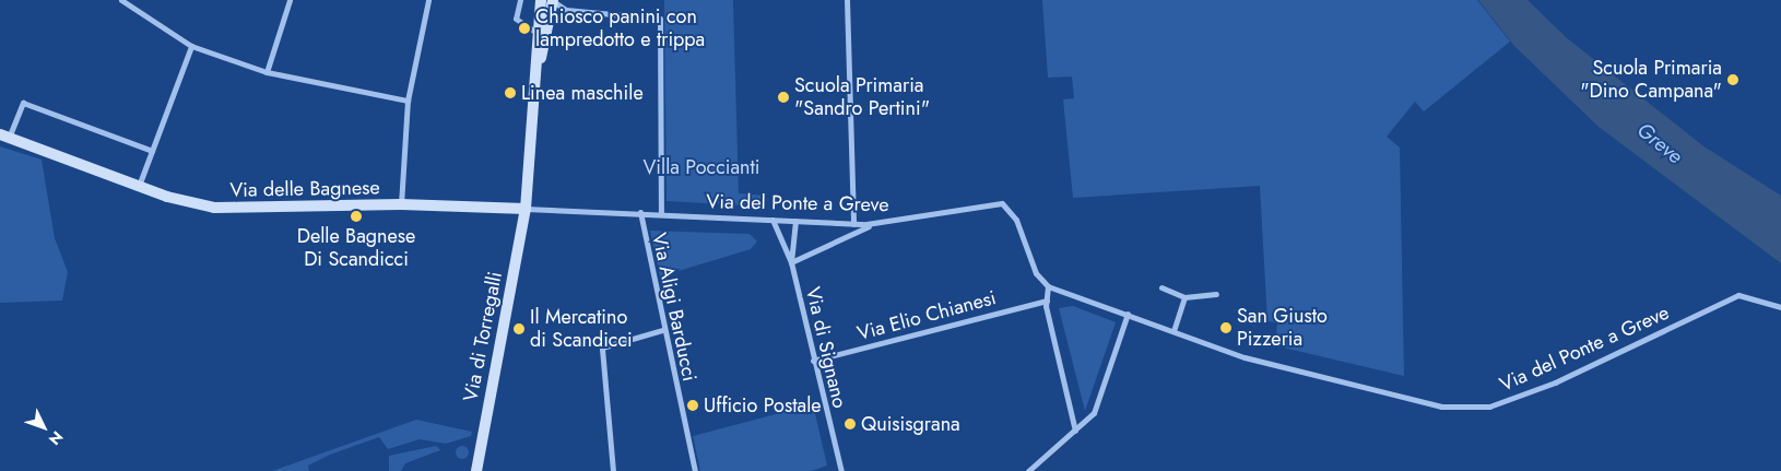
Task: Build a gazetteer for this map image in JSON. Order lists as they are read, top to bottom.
{
  "streets": {
    "main road": ["Via delle Bagnese", "Via di Torregalli"],
    "street": [
      "Via del Ponte a Greve",
      "Via Aligi Barducci",
      "Via Elio Chianesi",
      "Via di Signano"
    ]
  },
  "crossings": [
    ["Via delle Bagnese", "Via del Ponte a Greve"],
    ["Via delle Bagnese", "Via di Torregalli"],
    ["Via del Ponte a Greve", "Via Aligi Barducci"],
    ["Via del Ponte a Greve", "Via di Torregalli"],
    ["Via Elio Chianesi", "Via di Signano"]
  ],
  "water": ["Greve"],
  "parks": ["Villa Poccianti"],
  "places": [
    "Chiosco panini con lampredotto e trippa",
    "Scuola Primaria \"Dino Campana\"",
    "Linea maschile",
    "Scuola Primaria \"Sandro Pertini\"",
    "Delle Bagnese Di Scandicci",
    "San Giusto Pizzeria",
    "Il Mercatino di Scandicci",
    "Ufficio Postale",
    "Quisisgrana"
  ],
  "north": "bottom right"
}
